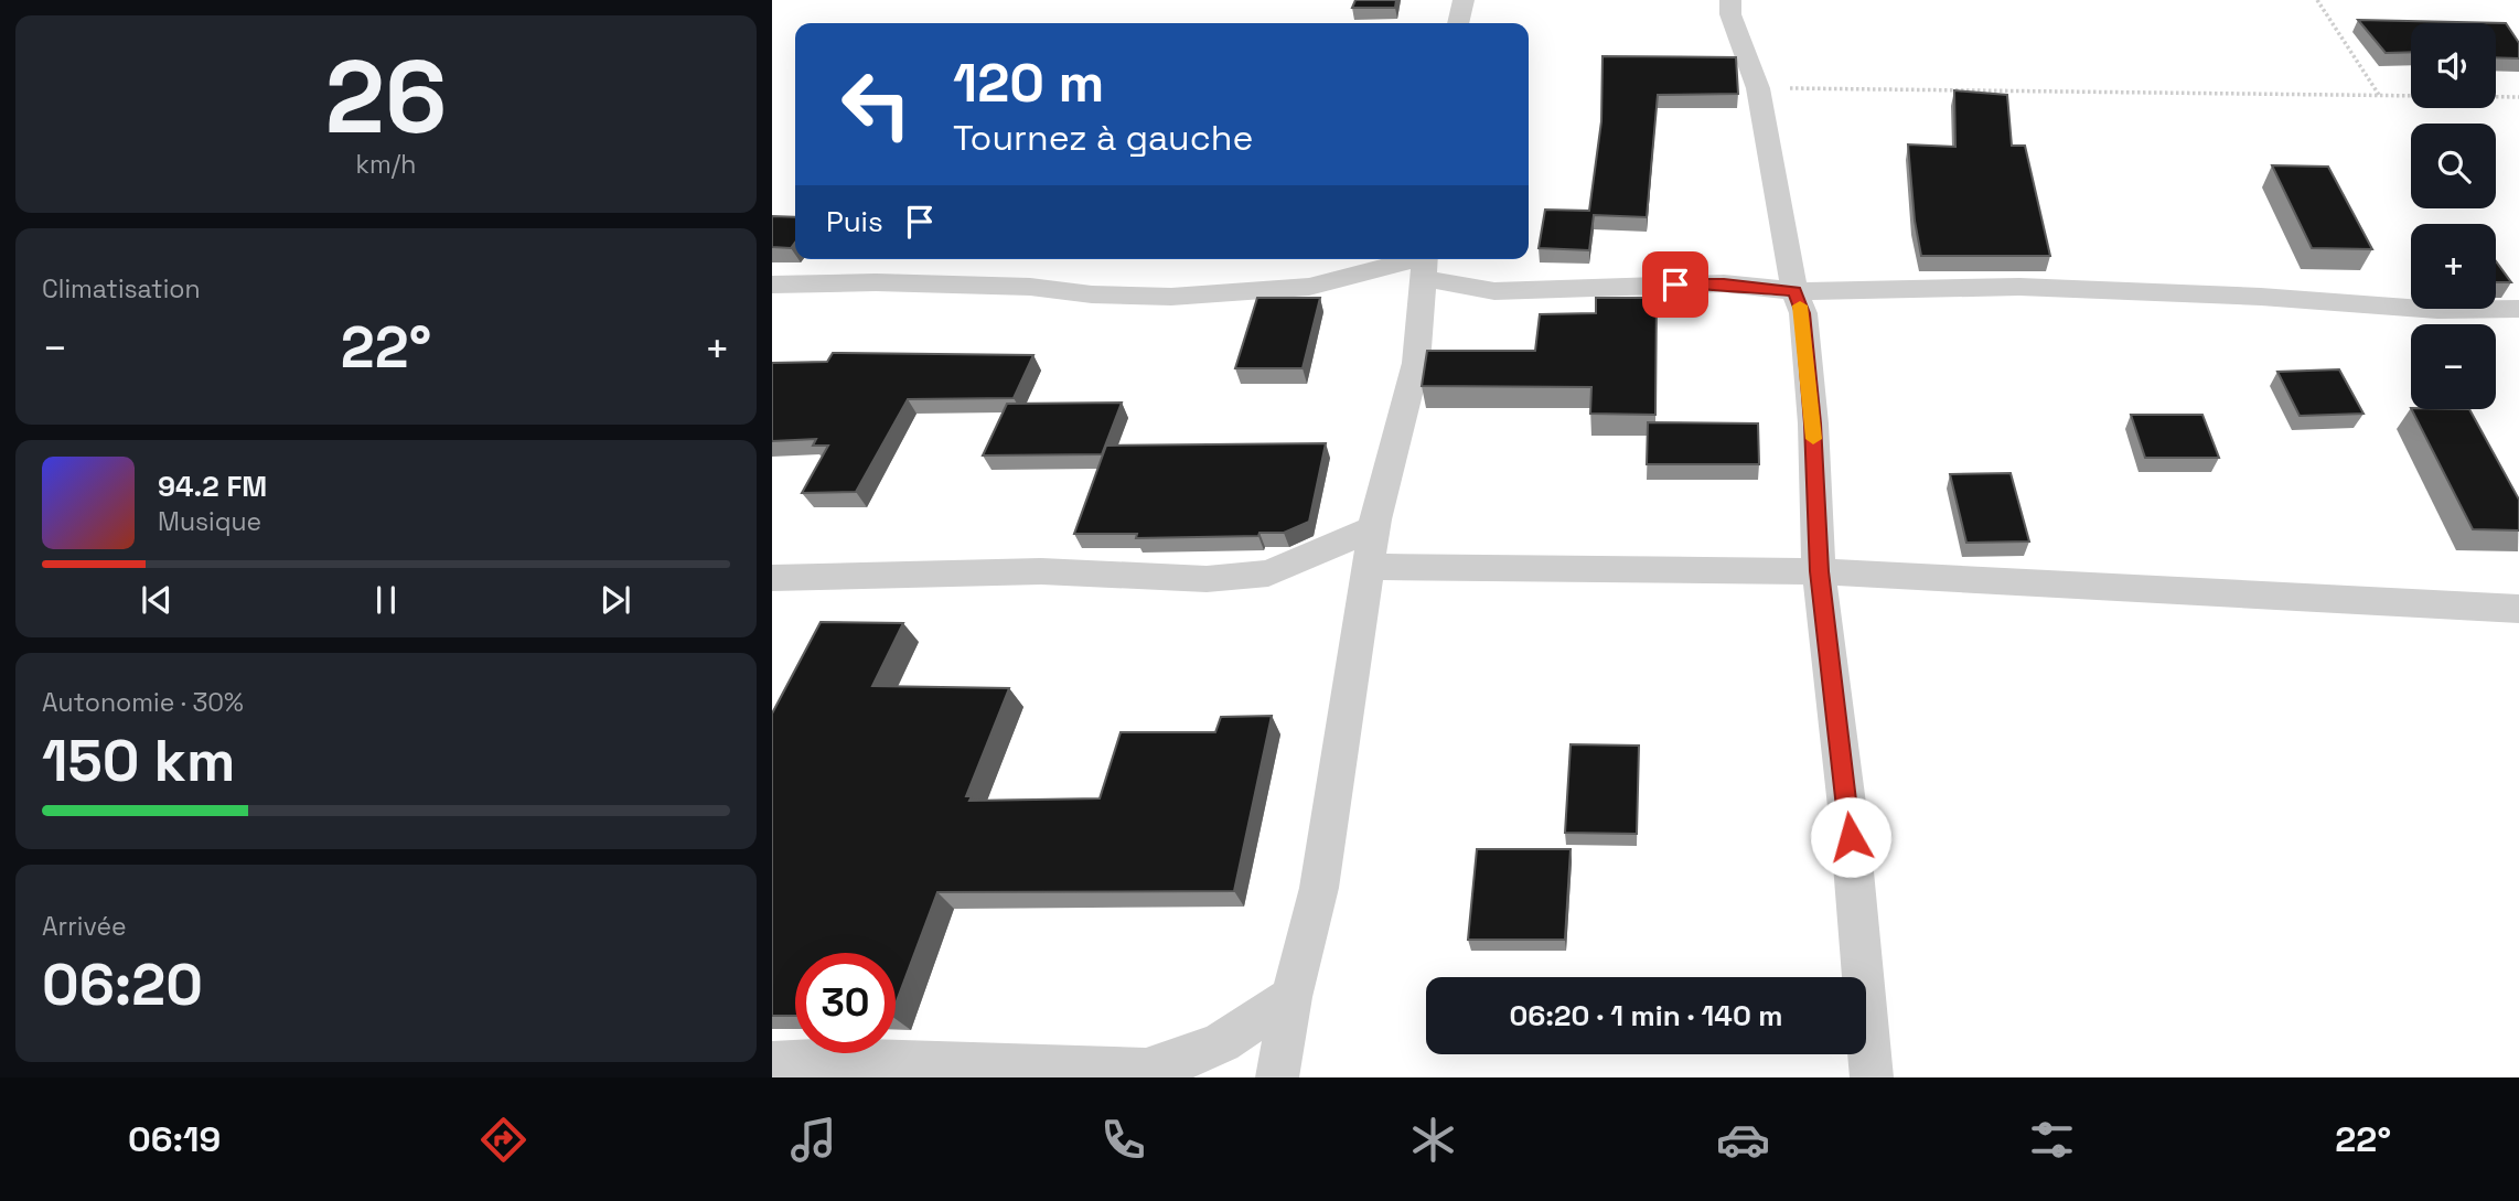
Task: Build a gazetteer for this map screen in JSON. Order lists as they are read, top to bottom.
{
  "page": {
    "tile": [
      ["26", "km/h"],
      "Climatisation",
      ["Autonomie · 30%", "150 km"],
      ["Arrivée", "06:20"]
    ],
    "map_buttons": ["+", "−"],
    "turn": ["120 m", "Tournez à gauche"],
    "then": "Puis",
    "heat": ["−", "22°", "+"],
    "song": ["94.2 FM", "Musique"],
    "limit": "30",
    "trip": "06:20 · 1 min · 140 m",
    "tabs": ["06:19", "22°"]
  }
}
